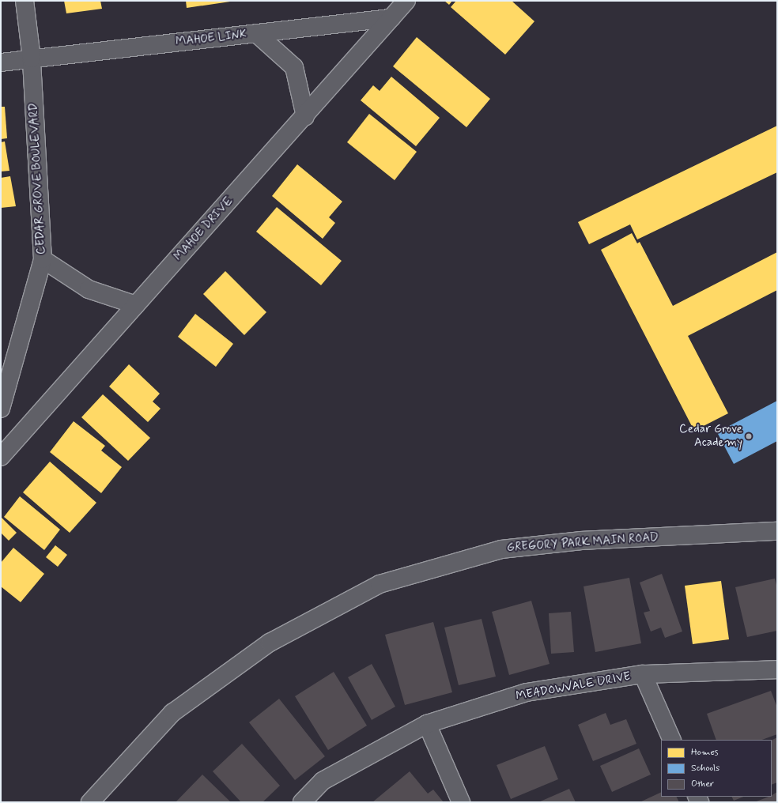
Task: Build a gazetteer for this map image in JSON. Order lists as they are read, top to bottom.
{
  "streets": {
    "street": [
      "MAHOE LINK",
      "CEDAR GROVE BOULEVARD",
      "MAHOE DRIVE",
      "GREGORY PARK MAIN ROAD",
      "MEADOWVALE DRIVE"
    ]
  },
  "crossings": [
    ["MAHOE LINK", "CEDAR GROVE BOULEVARD"],
    ["MAHOE LINK", "MAHOE DRIVE"]
  ],
  "places": ["Cedar Grove Academy"],
  "legend": ["Homes", "Schools", "Other"]
}
